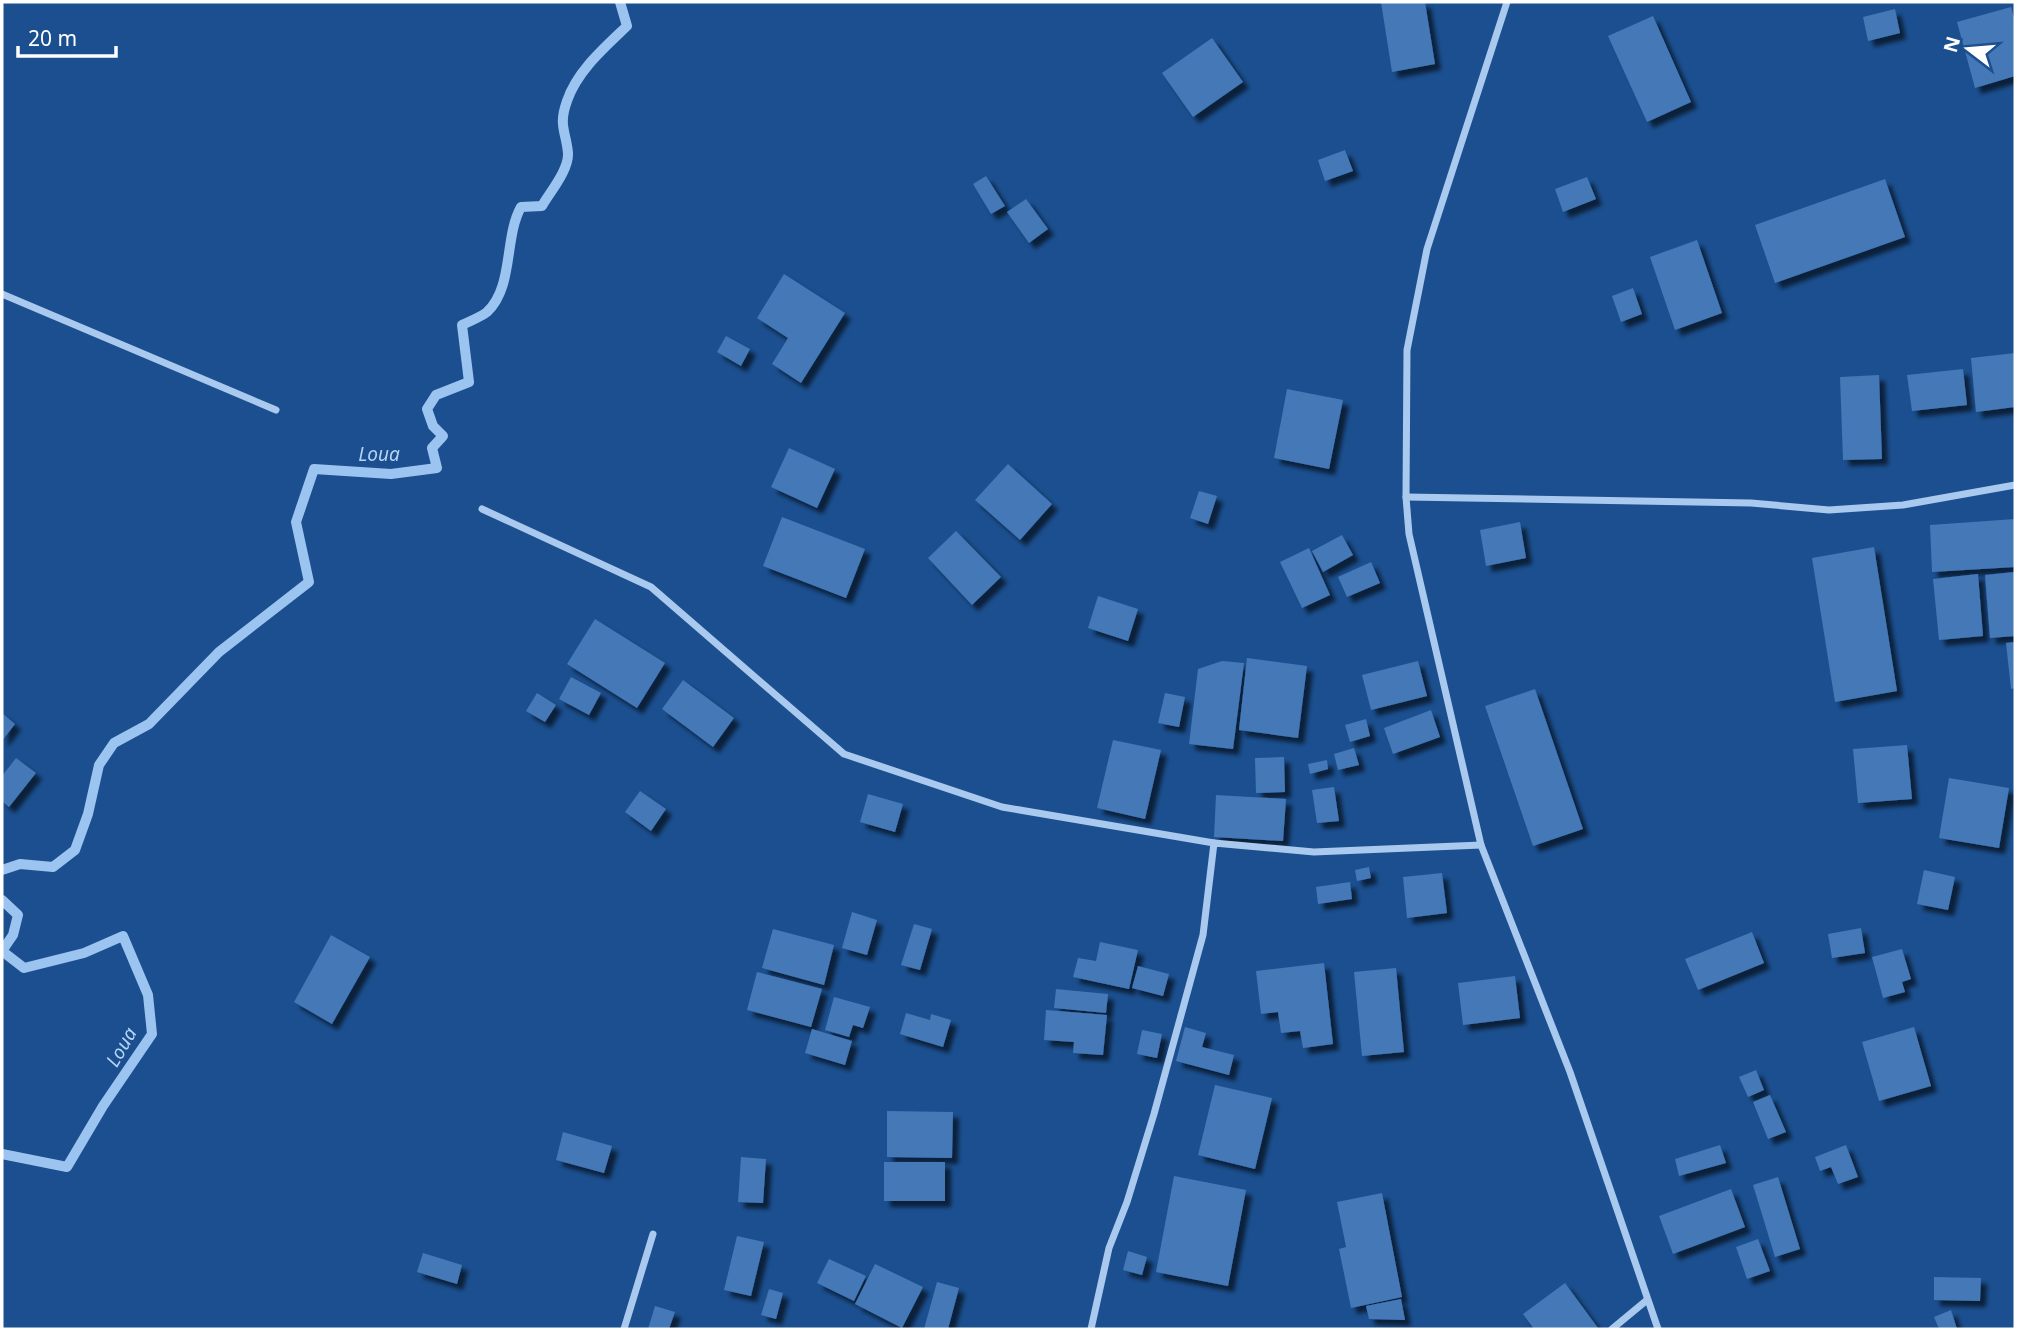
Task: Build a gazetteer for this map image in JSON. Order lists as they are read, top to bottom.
{
  "water": ["Loua"],
  "scale_bar": "20 m",
  "north": "left"
}
